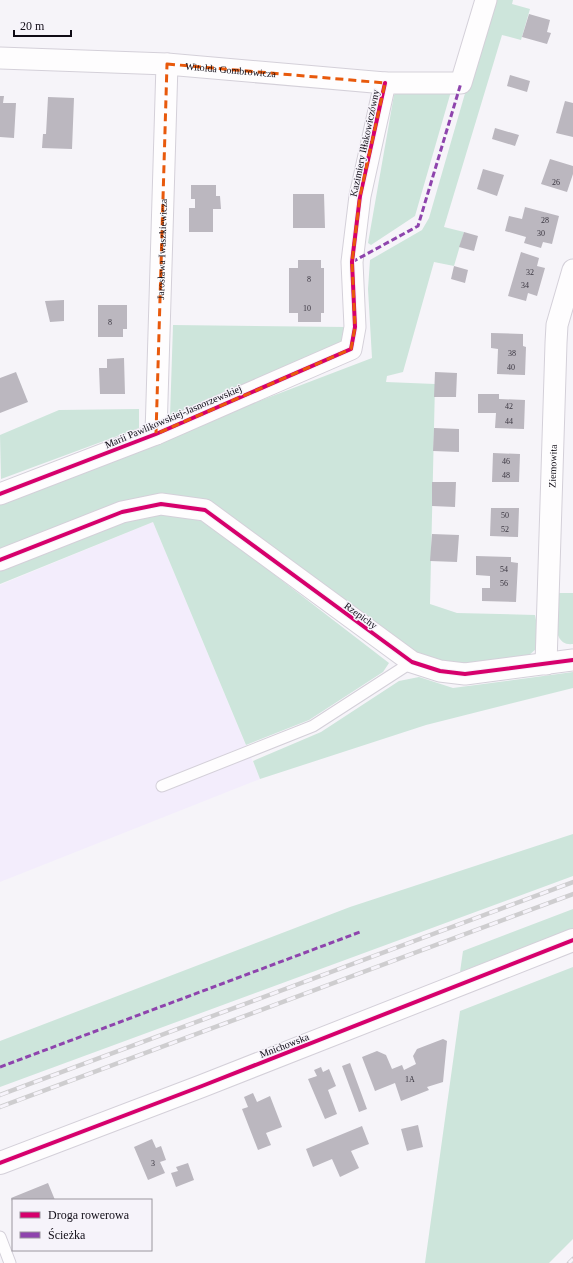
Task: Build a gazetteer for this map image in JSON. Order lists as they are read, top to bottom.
{
  "streets": {
    "street": [
      "Witolda Gombrowicza",
      "Kazimiery Iłłakowiczówny",
      "Jarosława Iwaszkiewicza",
      "Marii Pawlikowskiej-Jasnorzewskiej",
      "Ziemowita",
      "Rzepichy",
      "Mnichowska"
    ]
  },
  "crossings": [
    ["Witolda Gombrowicza", "Kazimiery Iłłakowiczówny"],
    ["Witolda Gombrowicza", "Jarosława Iwaszkiewicza"],
    ["Kazimiery Iłłakowiczówny", "Marii Pawlikowskiej-Jasnorzewskiej"],
    ["Jarosława Iwaszkiewicza", "Marii Pawlikowskiej-Jasnorzewskiej"],
    ["Ziemowita", "Rzepichy"]
  ],
  "house_numbers": [
    "26",
    "28",
    "30",
    "32",
    "8",
    "34",
    "10",
    "8",
    "38",
    "40",
    "42",
    "44",
    "46",
    "48",
    "50",
    "52",
    "54",
    "56",
    "1A",
    "3"
  ],
  "legend": ["Droga rowerowa", "Ścieżka"],
  "scale_bar": "20 m"
}
